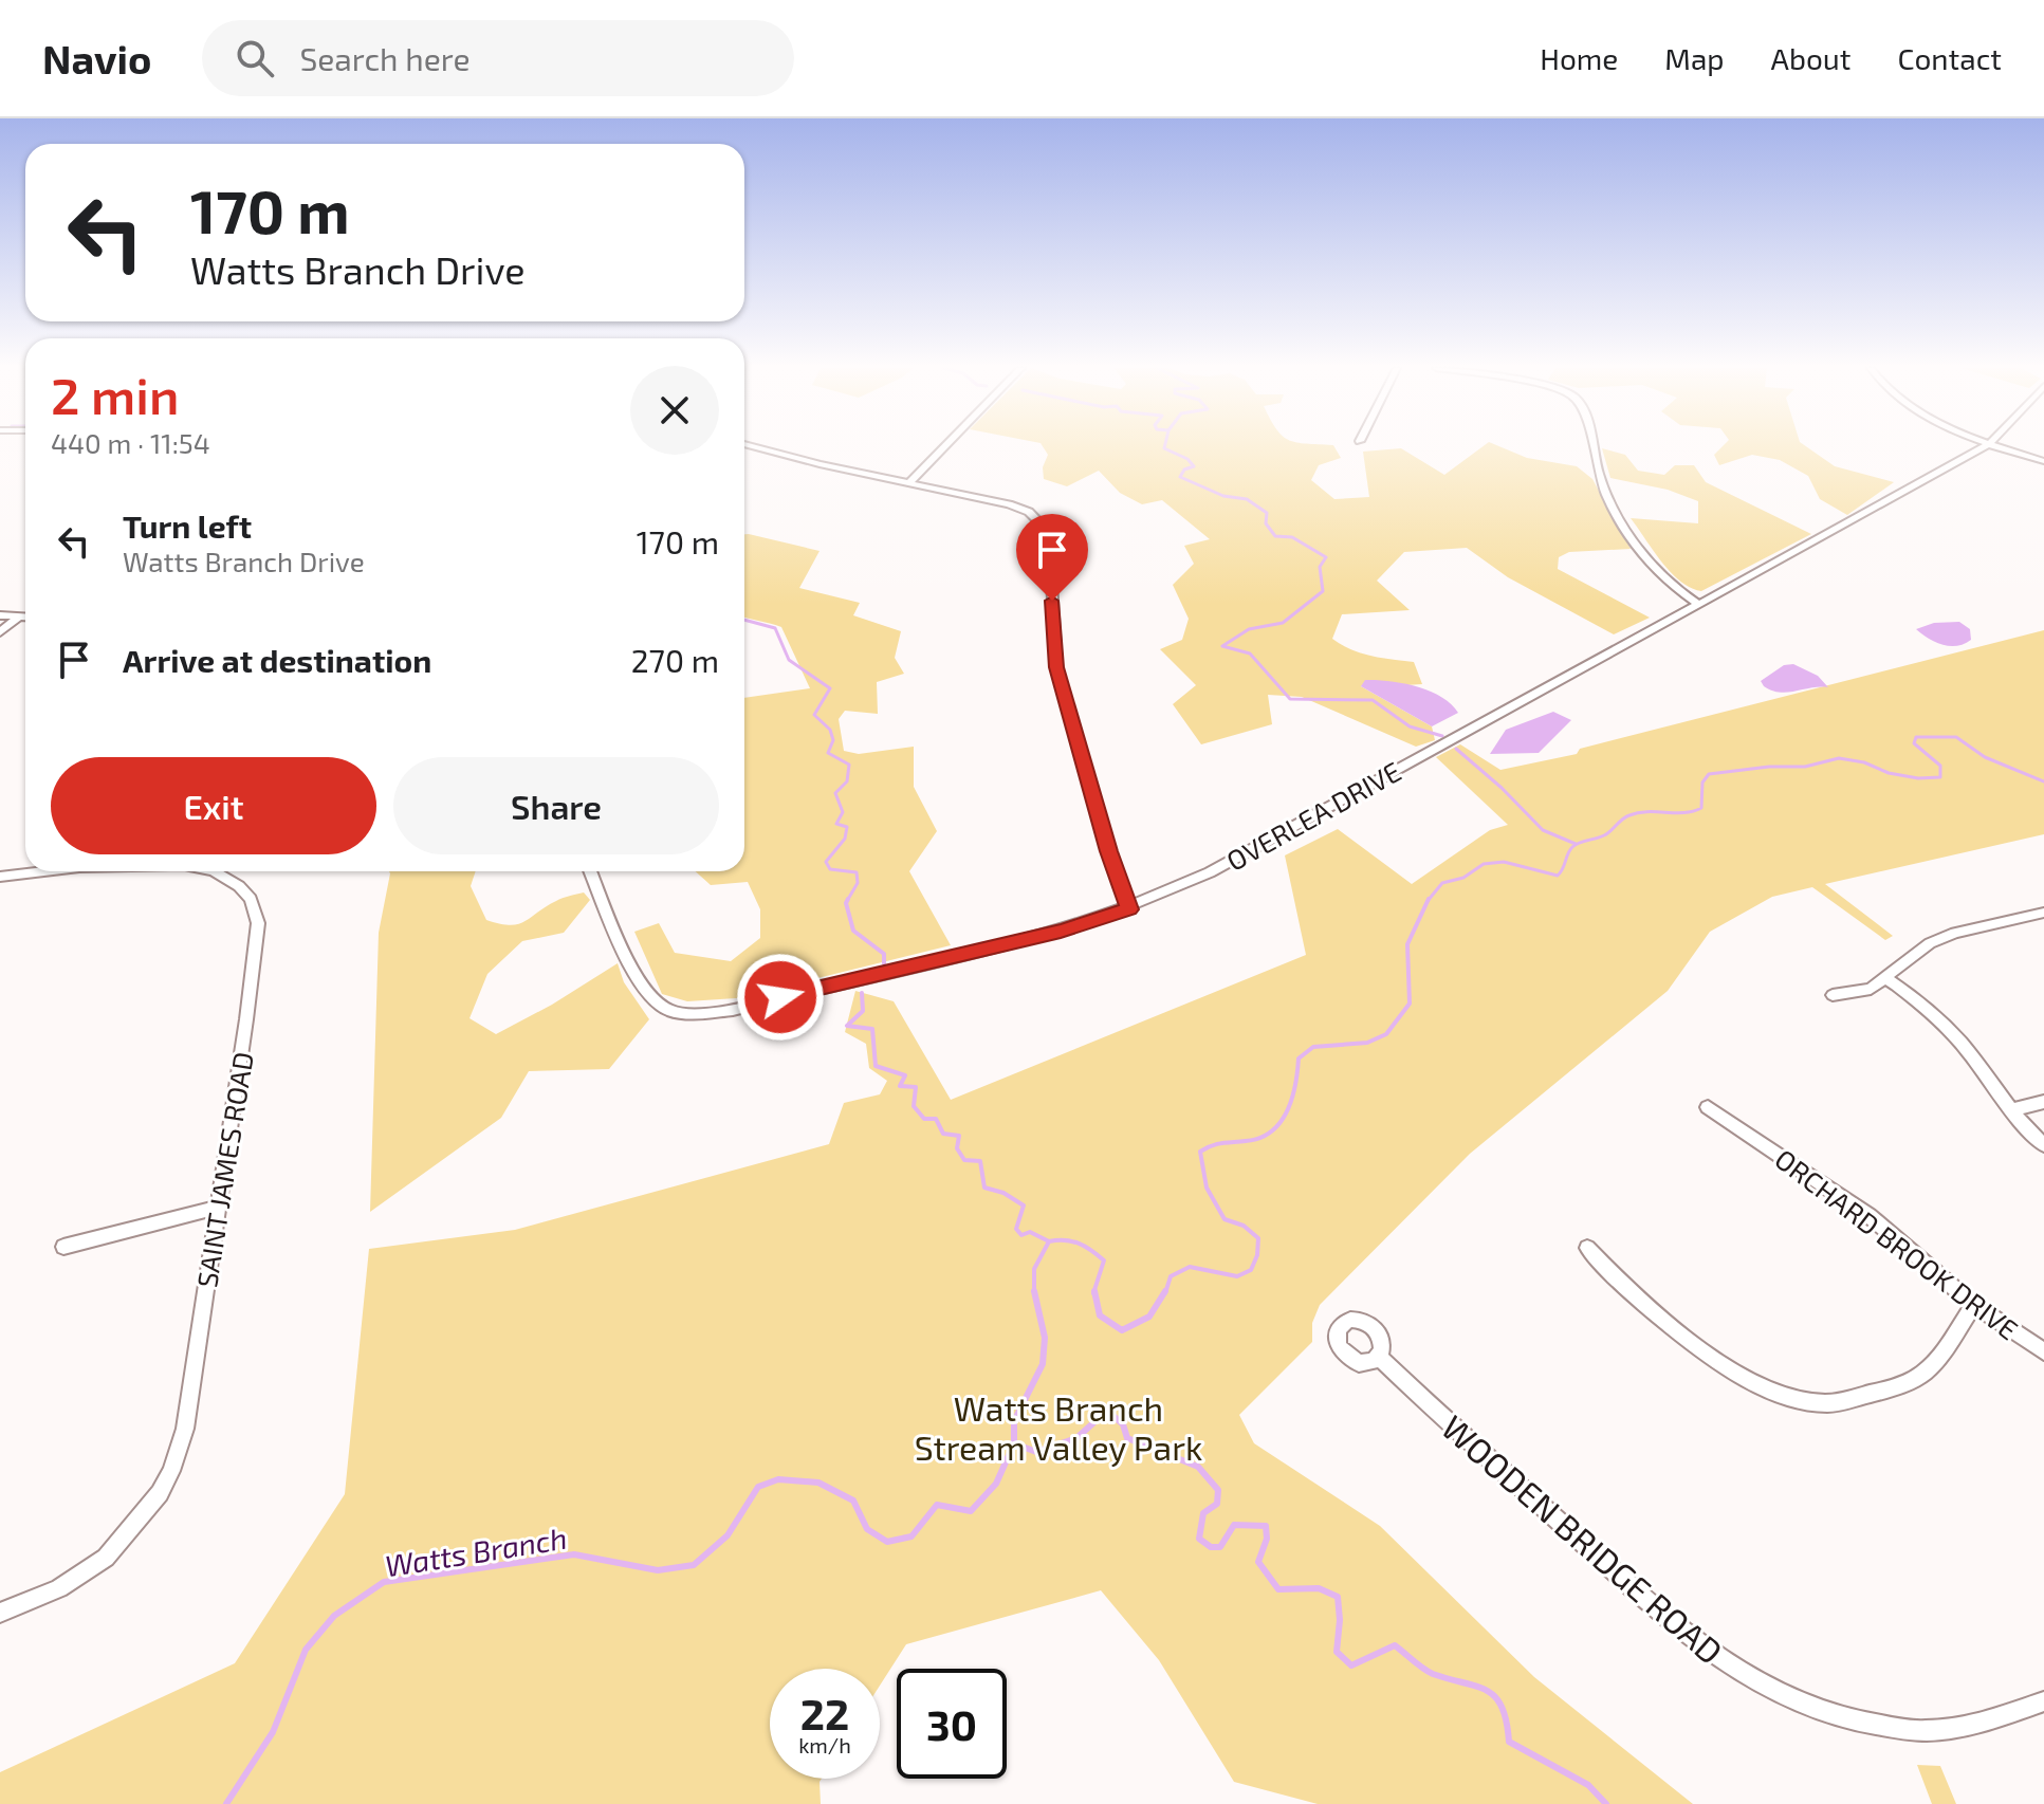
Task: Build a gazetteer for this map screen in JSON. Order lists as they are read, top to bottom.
{
  "streets": {
    "street": [
      "OVERLEA DRIVE",
      "SAINT JAMES ROAD",
      "ORCHARD BROOK DRIVE",
      "WOODEN BRIDGE ROAD"
    ]
  },
  "water": ["Watts Branch"],
  "parks": ["Watts Branch Stream Valley Park"],
  "page": {
    "header": "Navio",
    "search": "Search here",
    "nav": [
      "Home",
      "Map",
      "About",
      "Contact"
    ],
    "turn": ["170 m", "Watts Branch Drive"],
    "heading": ["2 min", "440 m · 11:54"],
    "list": [
      {
        "name": "Turn left",
        "note": "Watts Branch Drive",
        "value": "170 m"
      },
      {
        "name": "Arrive at destination",
        "value": "270 m"
      }
    ],
    "buttons": ["Exit", "Share"],
    "speed": "22 km/h",
    "limit": "30"
  }
}
